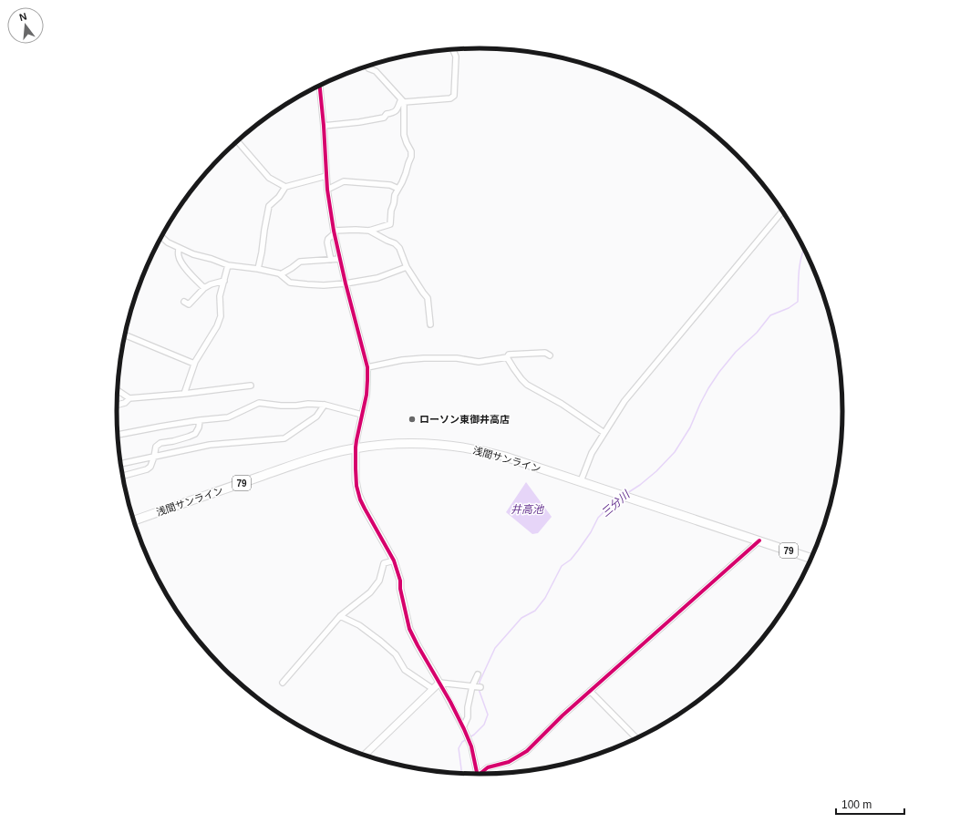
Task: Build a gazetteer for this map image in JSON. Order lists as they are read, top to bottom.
{
  "streets": {
    "main road": ["浅間サンライン", "79"]
  },
  "water": ["三分川", "井高池"],
  "places": ["ローソン東御井高店"],
  "scale_bar": "100 m",
  "north": "top"
}
